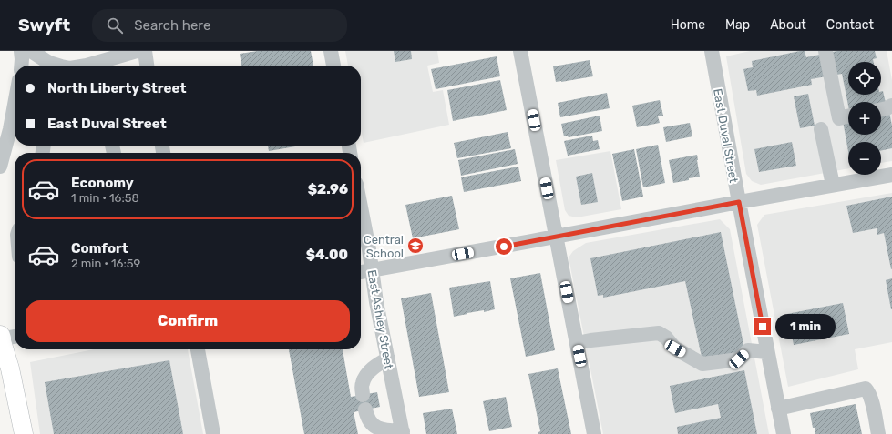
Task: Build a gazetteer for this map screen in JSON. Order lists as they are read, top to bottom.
{
  "streets": {
    "street": ["East Duval Street", "East Ashley Street"]
  },
  "places": {
    "school or university": ["Central School"]
  },
  "page": {
    "header": "Swyft",
    "search": "Search here",
    "nav": [
      "Home",
      "Map",
      "About",
      "Contact"
    ],
    "map_buttons": ["+", "−"],
    "banner": ["North Liberty Street", "East Duval Street"],
    "list": [
      {
        "name": "Economy",
        "note": "1 min · 16:58",
        "value": "$2.96"
      },
      {
        "name": "Comfort",
        "note": "2 min · 16:59",
        "value": "$4.00"
      }
    ],
    "buttons": "Confirm",
    "bubble": "1 min"
  }
}
